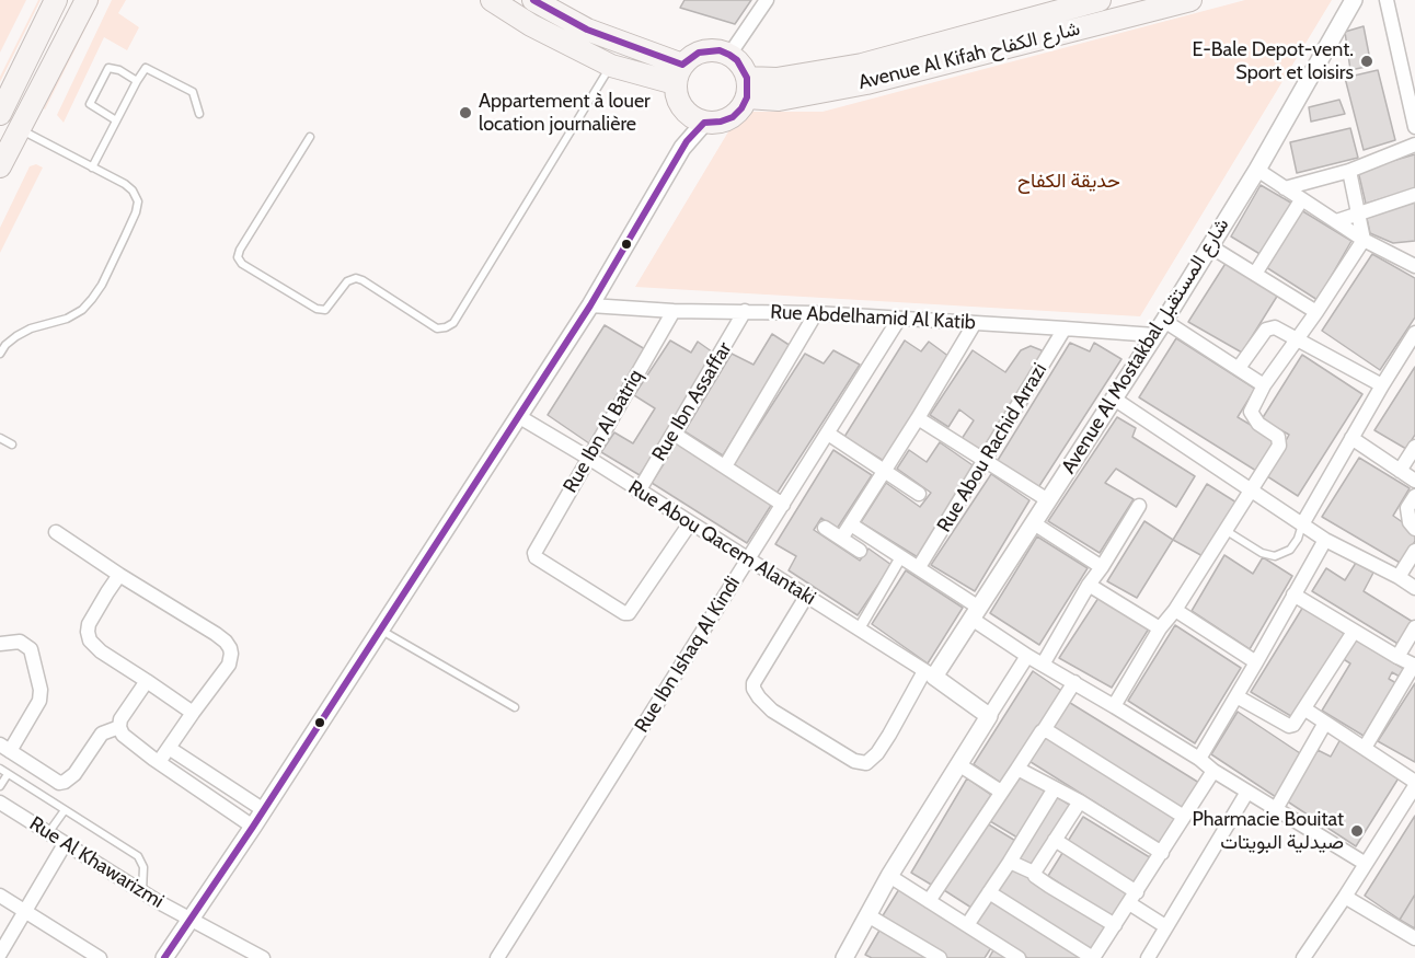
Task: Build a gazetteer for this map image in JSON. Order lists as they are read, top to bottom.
{
  "streets": {
    "main road": ["Avenue Al Kifah شارع الكفاح"],
    "street": [
      "Rue Abdelhamid Al Katib",
      "Avenue Al Mostakbal شارع المستقبل",
      "Rue Ibn Assaffar",
      "Rue Ibn Al Batriq",
      "Rue Abou Rachid Arrazi",
      "Rue Abou Qacem Alantaki",
      "Rue Ibn Ishaq Al Kindi",
      "Rue Al Khawarizmi"
    ]
  },
  "crossings": [
    ["Rue Abdelhamid Al Katib", "Avenue Al Mostakbal شارع المستقبل"],
    ["Rue Abdelhamid Al Katib", "Rue Ibn Assaffar"],
    ["Rue Abdelhamid Al Katib", "Rue Ibn Al Batriq"],
    ["Rue Abdelhamid Al Katib", "Rue Abou Rachid Arrazi"],
    ["Rue Abdelhamid Al Katib", "Rue Ibn Ishaq Al Kindi"],
    ["Avenue Al Mostakbal شارع المستقبل", "Rue Abou Qacem Alantaki"],
    ["Rue Ibn Assaffar", "Rue Abou Qacem Alantaki"],
    ["Rue Ibn Al Batriq", "Rue Abou Qacem Alantaki"],
    ["Rue Abou Qacem Alantaki", "Rue Ibn Ishaq Al Kindi"]
  ],
  "parks": ["حديقة الكفاح"],
  "places": ["E-Bale Depot-vent. Sport et loisirs", "Appartement à louer location journalière", "Pharmacie Bouitat صيدلية البويتات"]
}
